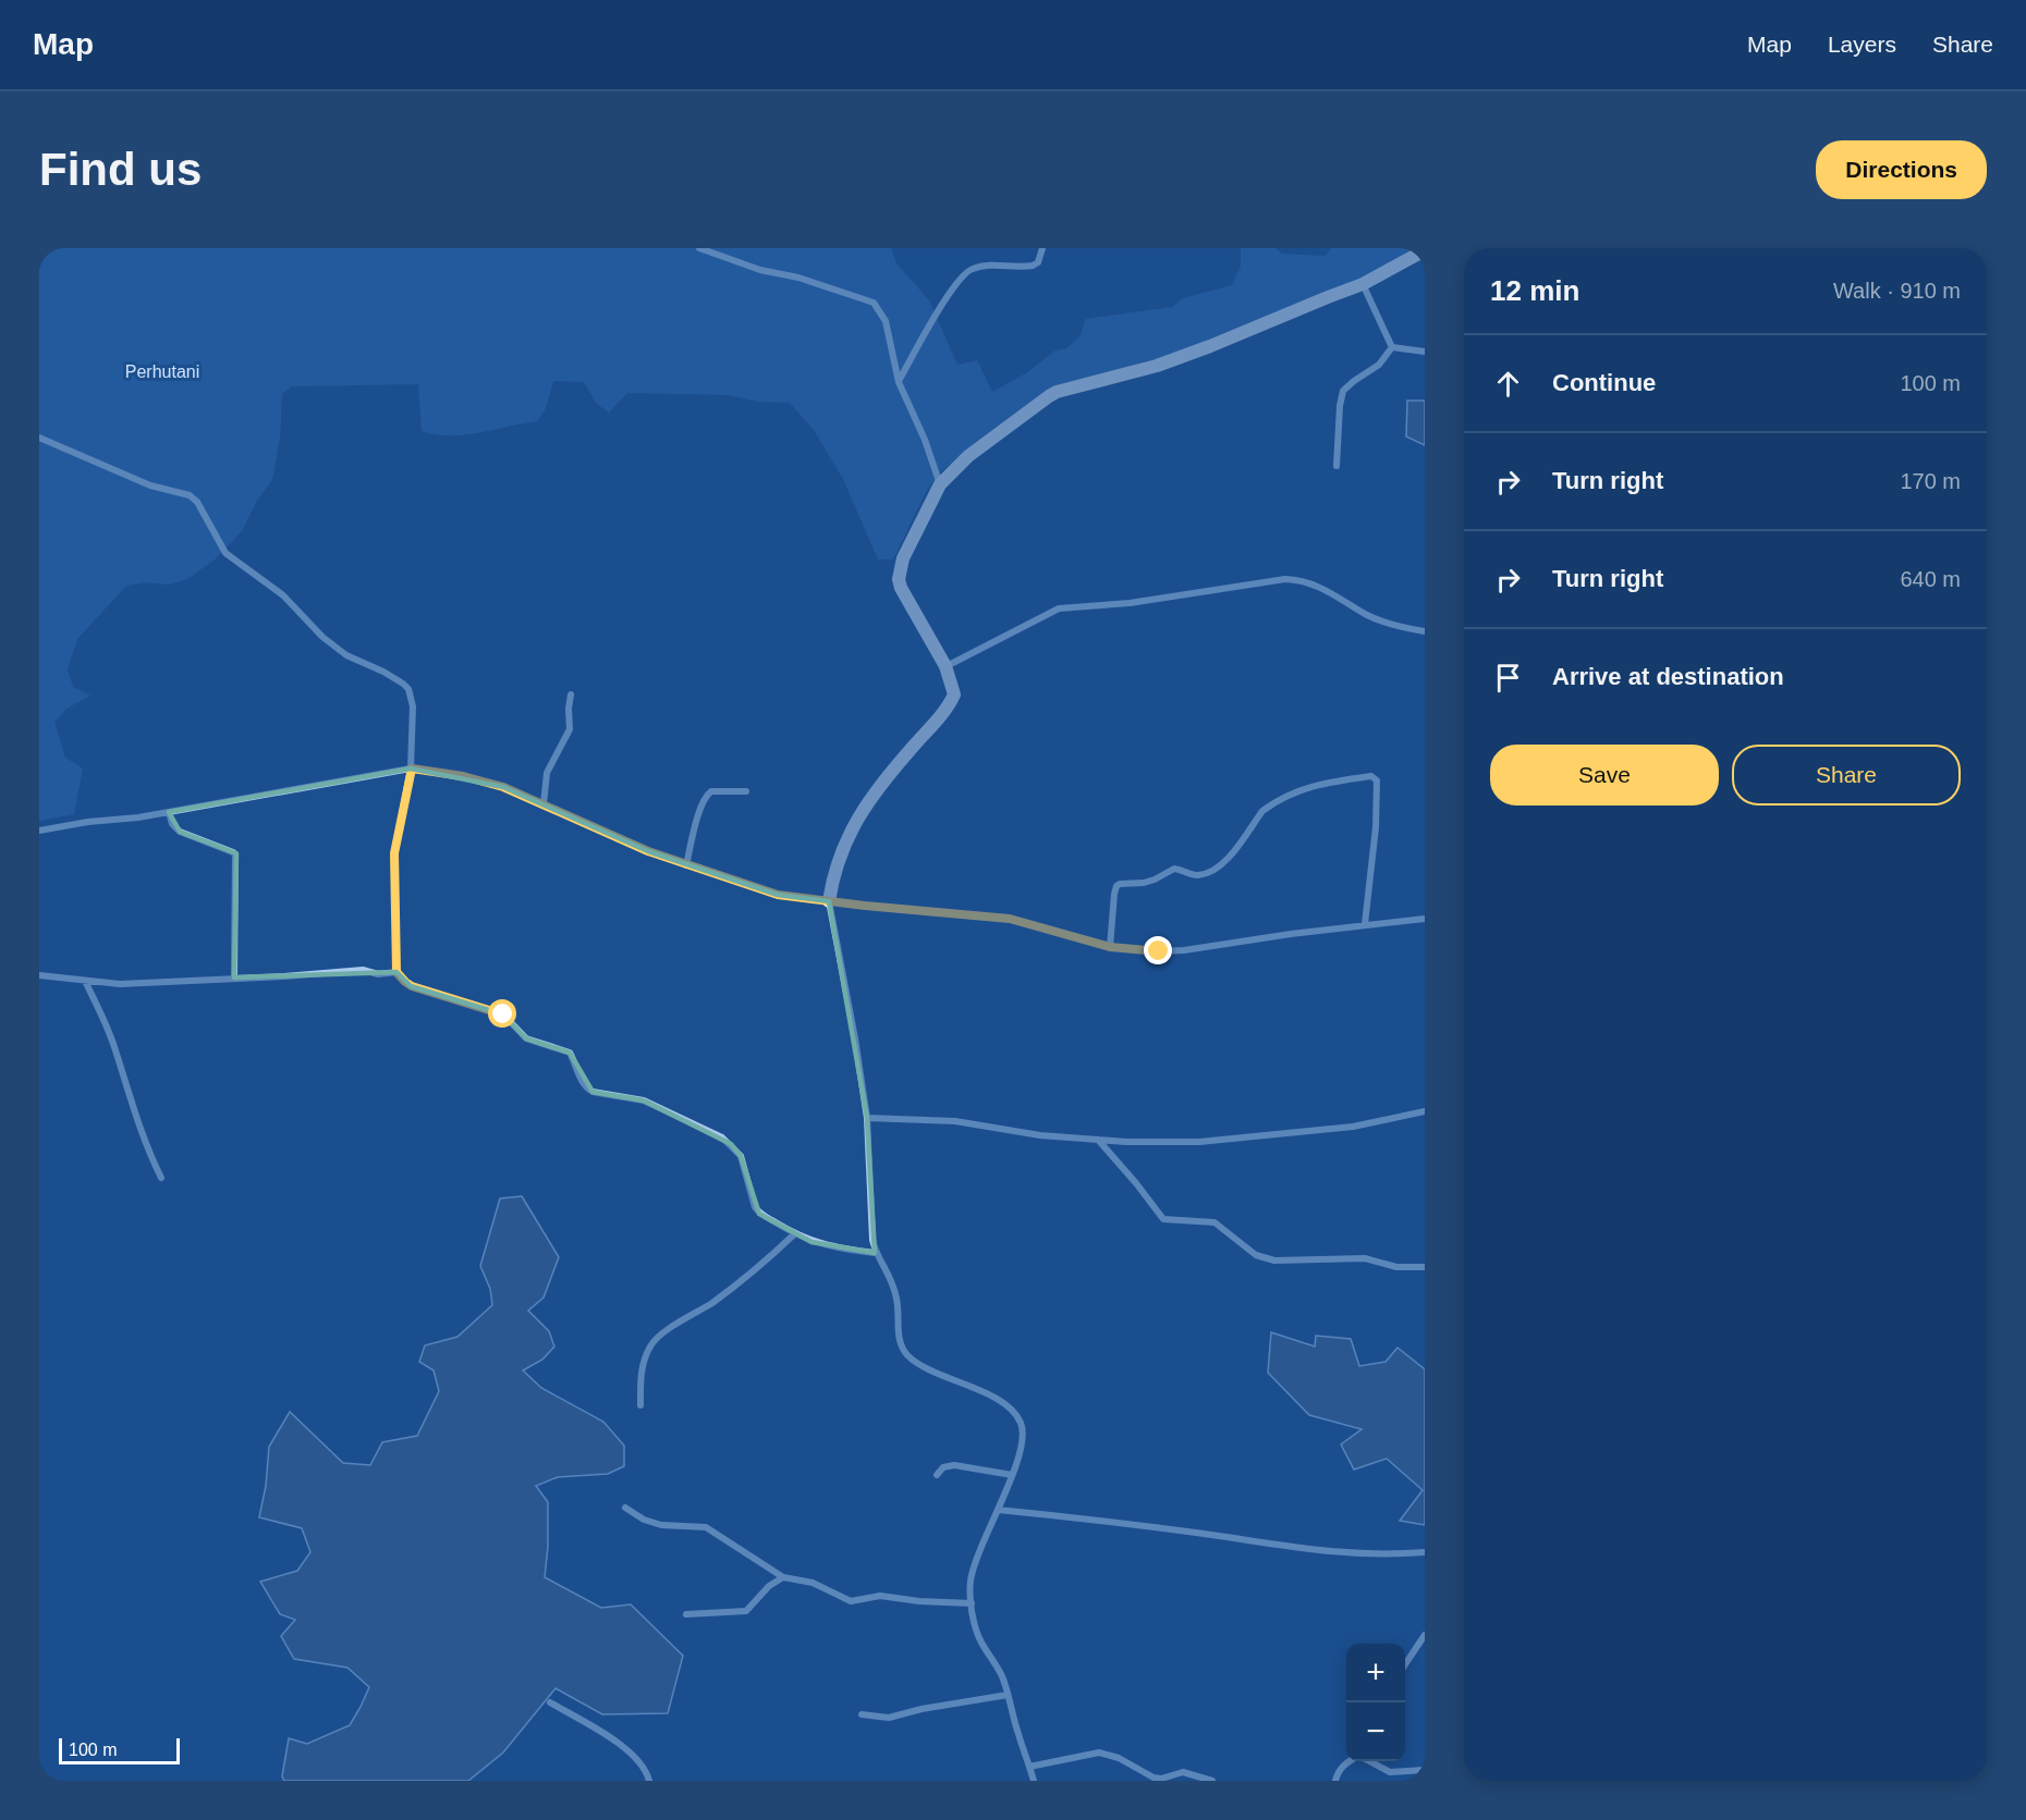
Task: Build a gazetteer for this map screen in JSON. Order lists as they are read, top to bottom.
{
  "parks": ["Perhutani"],
  "scale_bar": "100 m",
  "page": {
    "header": "Map",
    "nav": ["Map", "Layers", "Share"],
    "buttons": [
      "Directions",
      ["Save", "Share"]
    ],
    "title": "Find us",
    "heading": ["12 min", "Walk · 910 m"],
    "list": [
      ["Continue", "100 m"],
      ["Turn right", "170 m"],
      ["Turn right", "640 m"],
      "Arrive at destination"
    ],
    "map_buttons": ["+", "−"],
    "scale": "100 m"
  }
}
